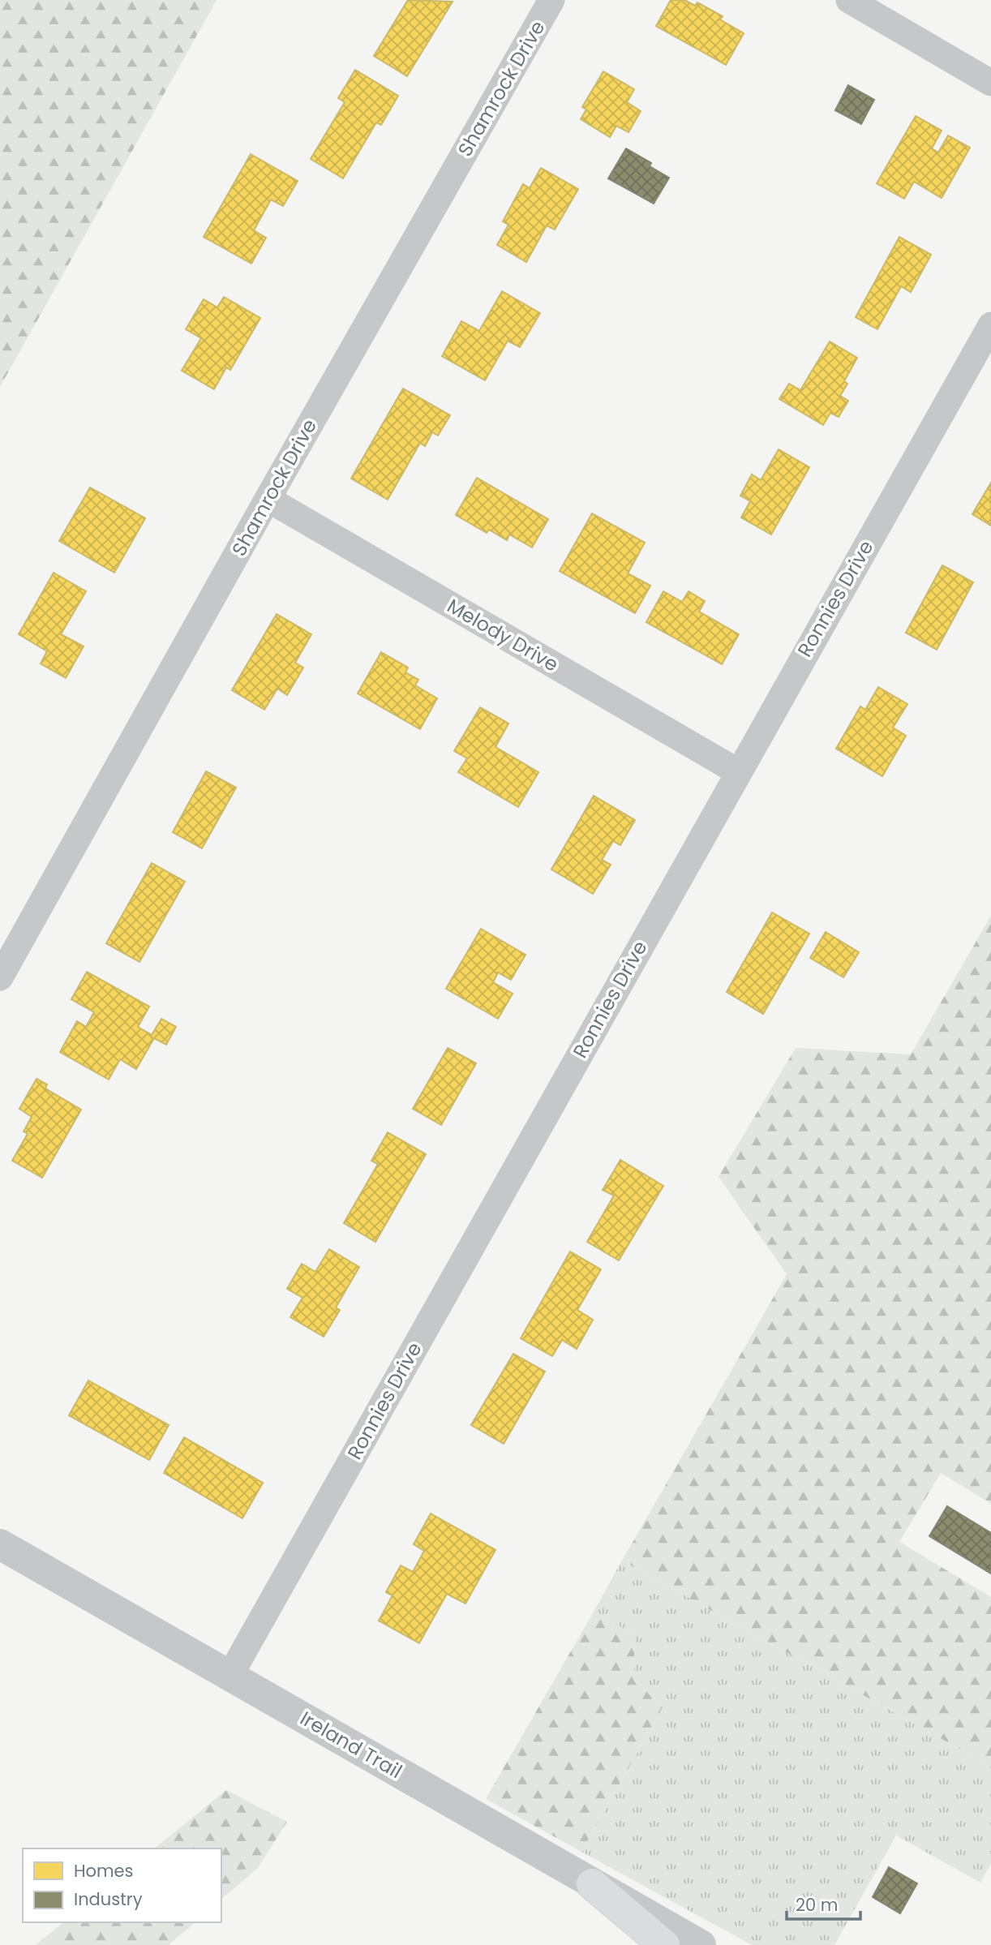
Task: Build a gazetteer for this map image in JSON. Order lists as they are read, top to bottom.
{
  "streets": {
    "street": [
      "Shamrock Drive",
      "Ronnies Drive",
      "Melody Drive",
      "Ireland Trail"
    ]
  },
  "crossings": [
    ["Shamrock Drive", "Melody Drive"],
    ["Ronnies Drive", "Melody Drive"],
    ["Ronnies Drive", "Ireland Trail"]
  ],
  "legend": ["Homes", "Industry"],
  "scale_bar": "20 m"
}
